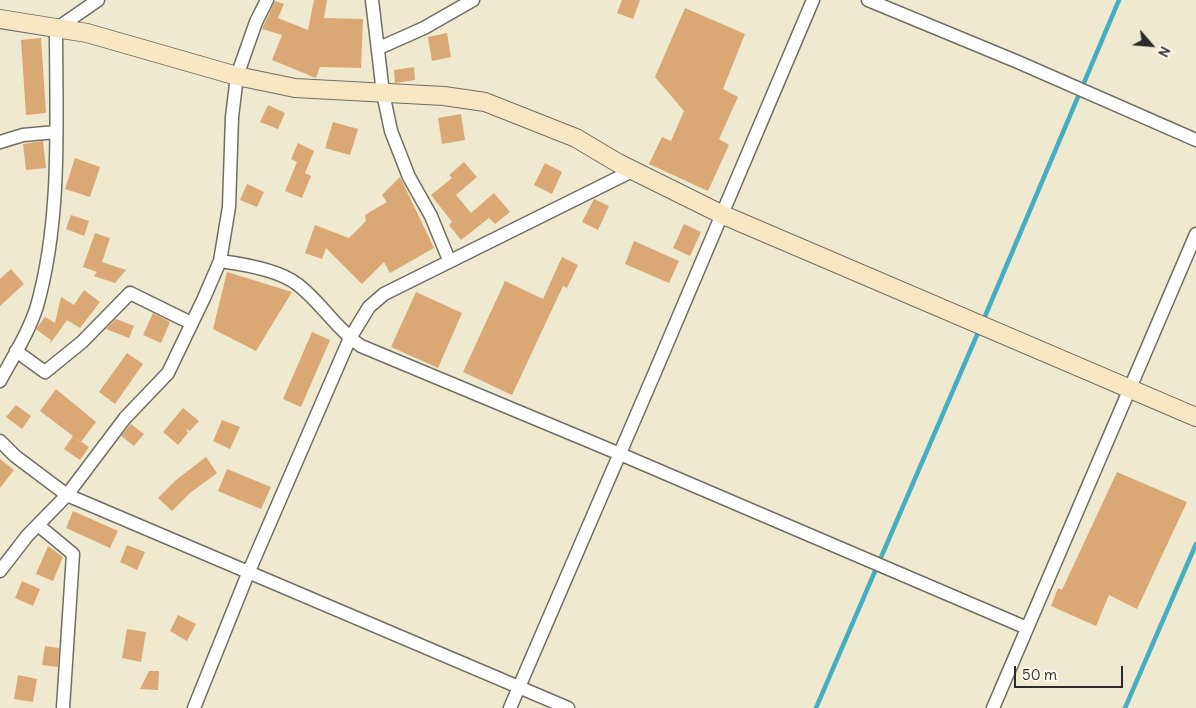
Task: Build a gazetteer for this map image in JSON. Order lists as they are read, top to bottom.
{
  "scale_bar": "50 m",
  "north": "bottom right"
}
